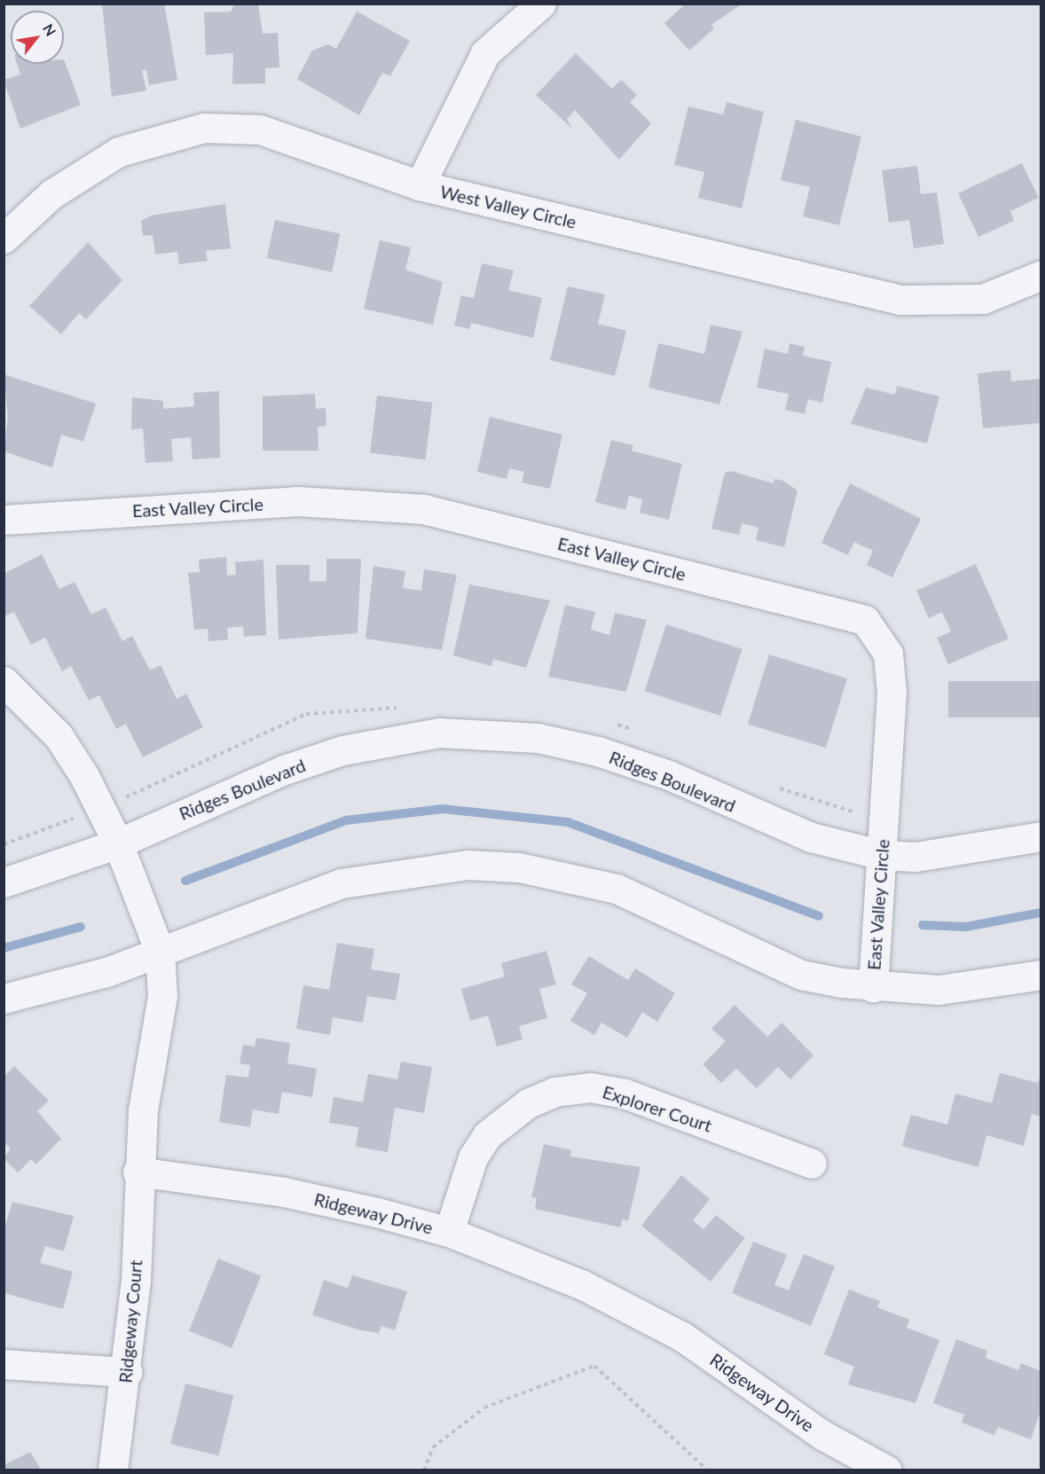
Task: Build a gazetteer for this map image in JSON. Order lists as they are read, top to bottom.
{
  "streets": {
    "street": [
      "West Valley Circle",
      "East Valley Circle",
      "Ridges Boulevard",
      "Explorer Court",
      "Ridgeway Drive",
      "Ridgeway Court"
    ]
  },
  "crossings": [
    ["East Valley Circle", "Ridges Boulevard"],
    ["Explorer Court", "Ridgeway Drive"],
    ["Ridgeway Drive", "Ridgeway Court"]
  ],
  "north": "top right"
}
